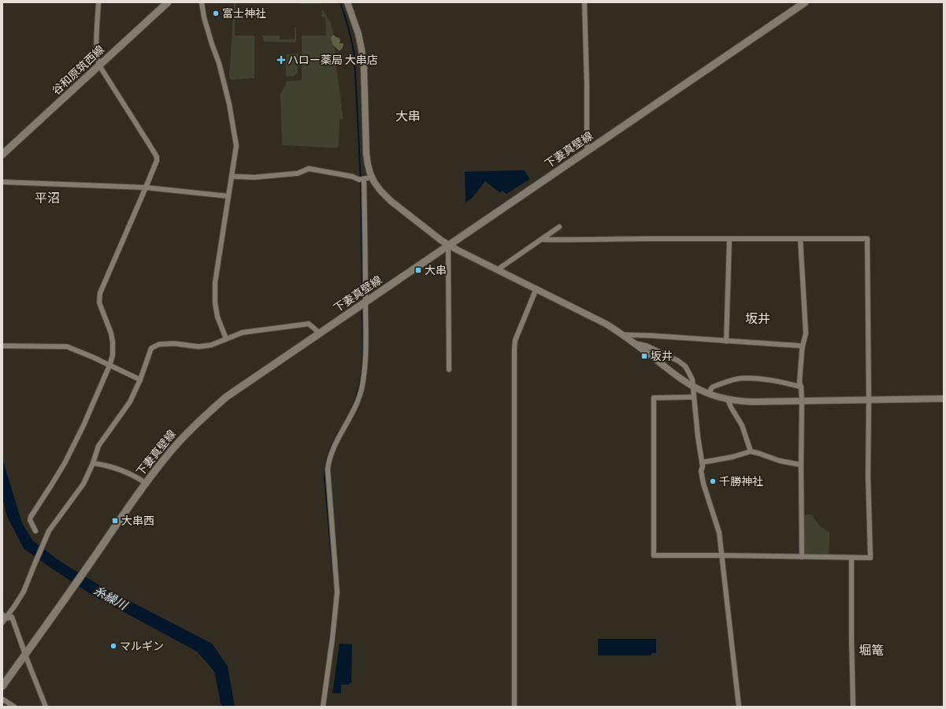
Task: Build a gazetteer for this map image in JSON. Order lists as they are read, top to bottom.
{
  "streets": {
    "main road": ["谷和原筑西線", "下妻真壁線"]
  },
  "districts": [
    "大串",
    "平沼",
    "坂井",
    "堀篭"
  ],
  "water": ["糸繰川"],
  "places": {
    "other": ["富士神社", "千勝神社", "マルギン"],
    "health": ["ハロー薬局 大串店"],
    "transit": ["大串", "坂井", "大串西"]
  }
}
